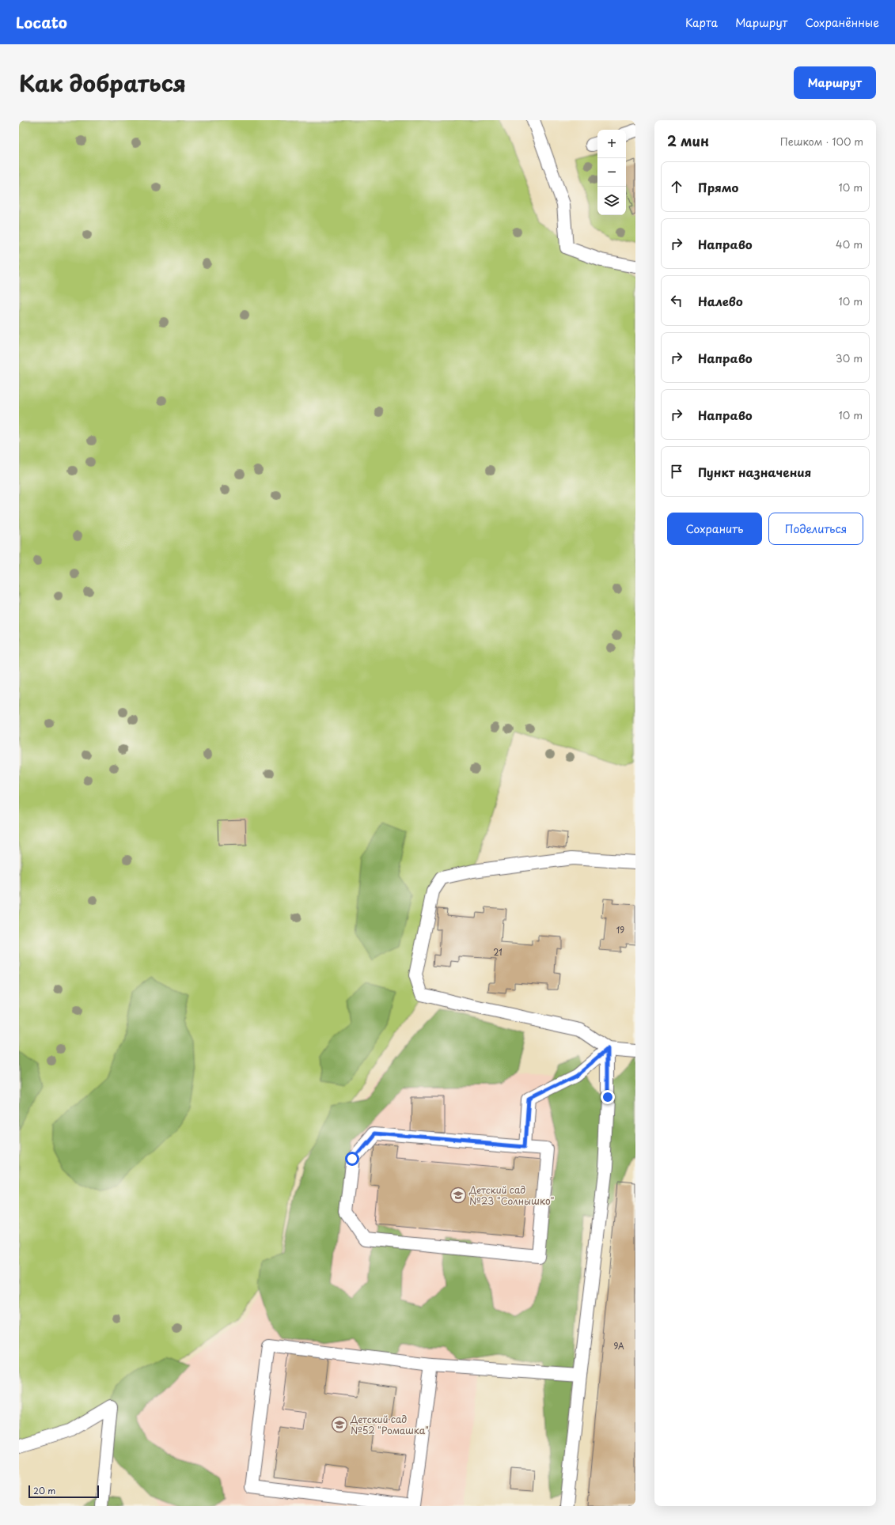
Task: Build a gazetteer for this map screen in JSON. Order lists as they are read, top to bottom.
{
  "places": {
    "school or university": ["Детский сад №23 \"Солнышко\"", "Детский сад №52 \"Ромашка\""]
  },
  "house_numbers": ["19", "21", "9А"],
  "scale_bar": "20 m",
  "page": {
    "header": "Locato",
    "nav": ["Карта", "Маршрут", "Сохранённые"],
    "title": "Как добраться",
    "buttons": [
      "Маршрут",
      ["Сохранить", "Поделиться"]
    ],
    "heading": ["2 мин", "Пешком · 100 m"],
    "map_buttons": ["+", "−"],
    "list": [
      ["Прямо", "10 m"],
      ["Направо", "40 m"],
      ["Налево", "10 m"],
      ["Направо", "30 m"],
      ["Направо", "10 m"],
      "Пункт назначения"
    ],
    "scale": "20 m"
  }
}
